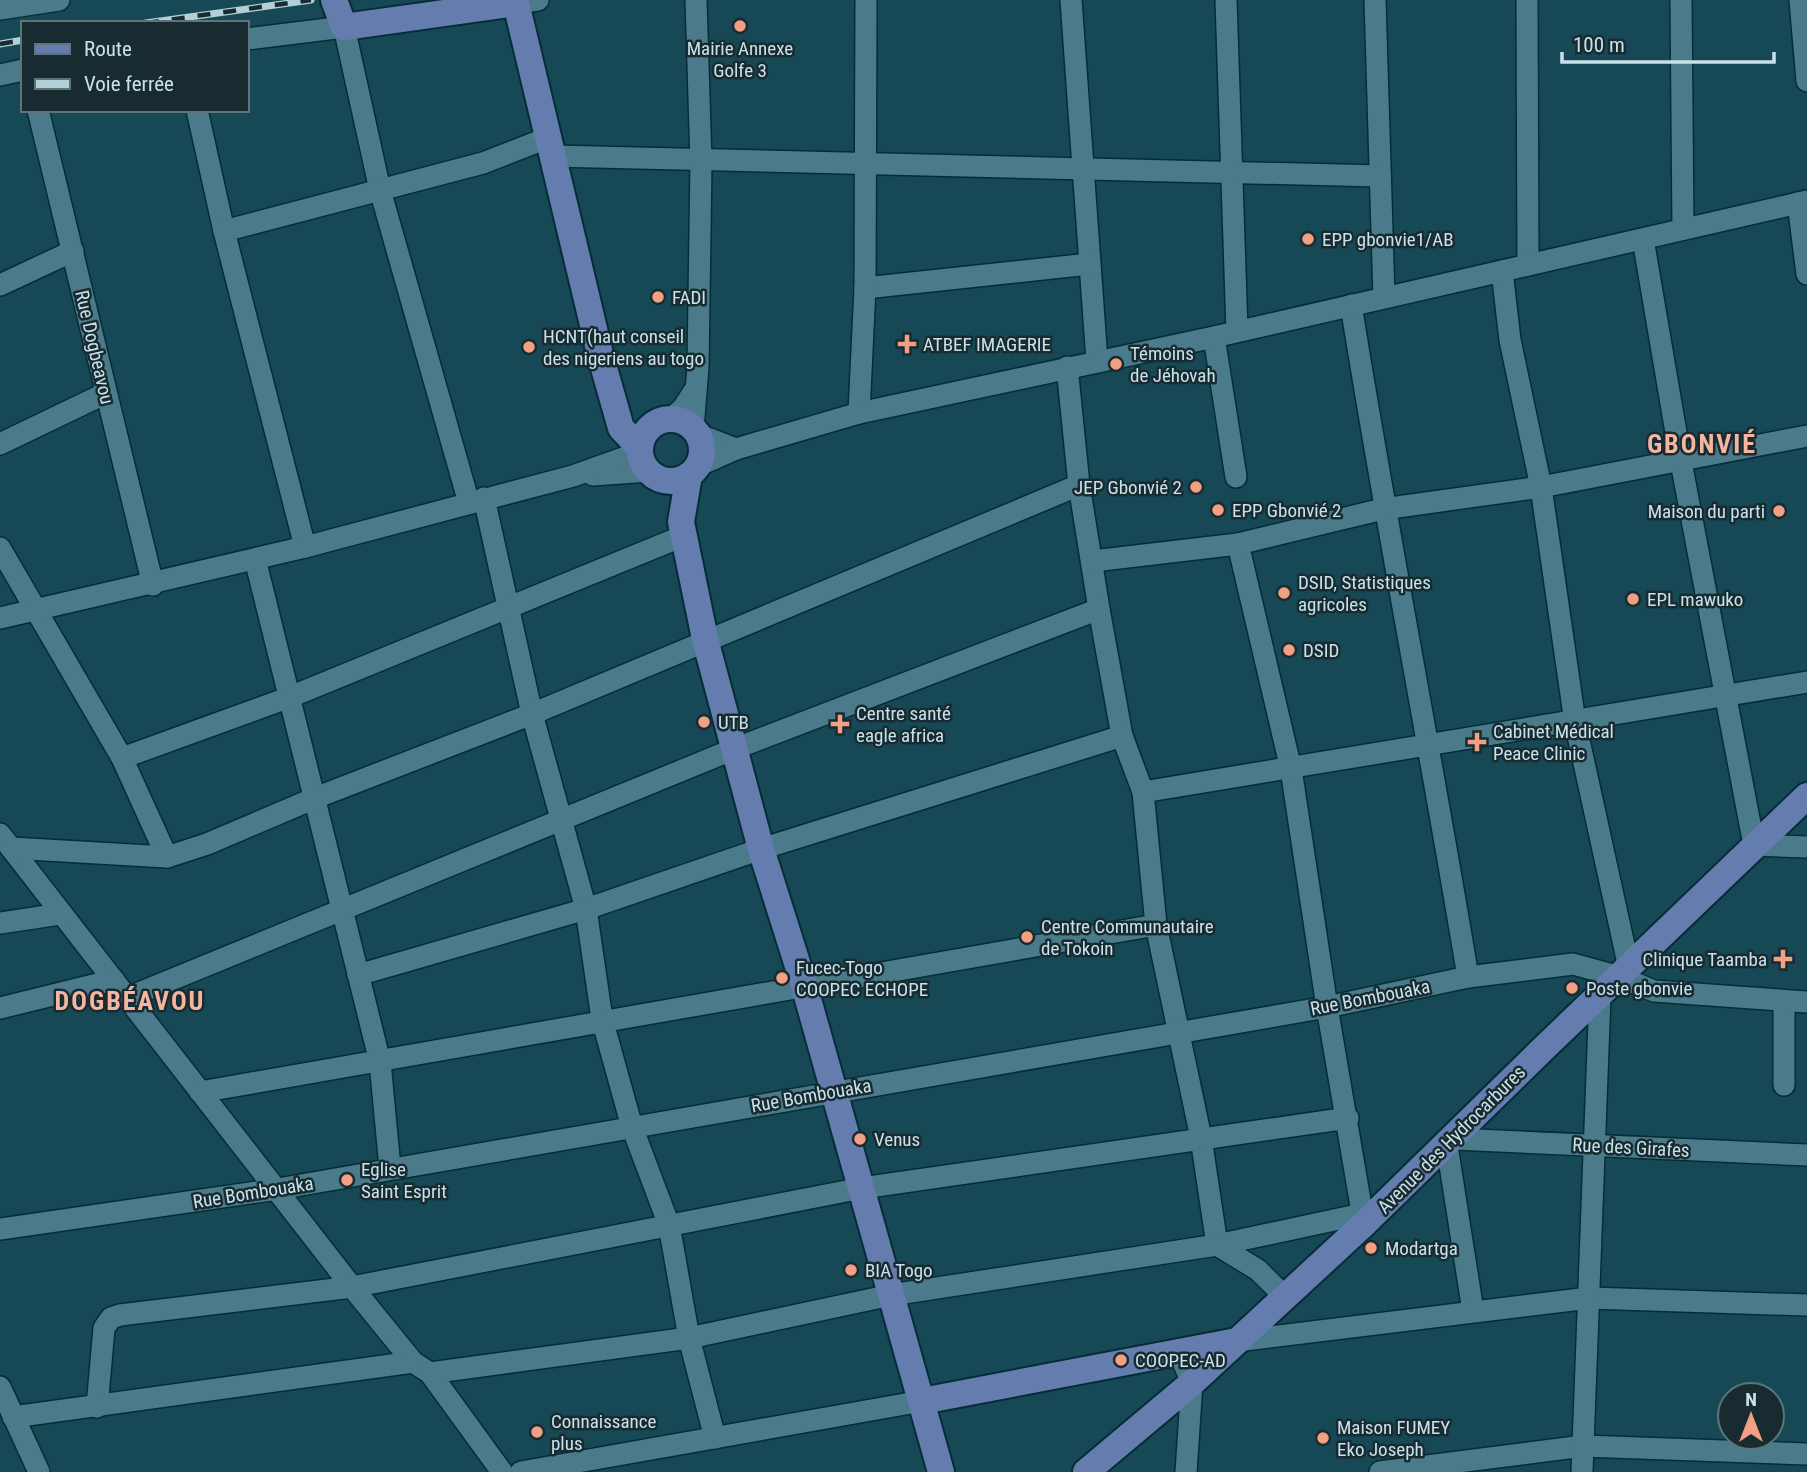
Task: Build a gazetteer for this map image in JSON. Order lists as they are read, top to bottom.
{
  "streets": {
    "main road": ["Avenue des Hydrocarbures"],
    "street": ["Rue Dogbeavou", "Rue Bombouaka", "Rue des Girafes"]
  },
  "crossings": [
    ["Rue Bombouaka", "Avenue des Hydrocarbures"],
    ["Avenue des Hydrocarbures", "Rue des Girafes"]
  ],
  "districts": ["GBONVIÉ", "DOGBÉAVOU"],
  "places": {
    "other": [
      "Mairie Annexe Golfe 3",
      "EPP gbonvie1/AB",
      "FADI",
      "HCNT(haut conseil des nigeriens au togo",
      "Témoins de Jéhovah",
      "JEP Gbonvié 2",
      "EPP Gbonvié 2",
      "Maison du parti",
      "DSID, Statistiques agricoles",
      "EPL mawuko",
      "DSID",
      "UTB",
      "Centre Communautaire de Tokoin",
      "Fucec-Togo COOPEC ECHOPE",
      "Poste gbonvie",
      "Venus",
      "Eglise Saint Esprit",
      "Modartga",
      "BIA Togo",
      "COOPEC-AD",
      "Connaissance plus",
      "Maison FUMEY Eko Joseph"
    ],
    "health": [
      "ATBEF IMAGERIE",
      "Centre santé eagle africa",
      "Cabinet Médical Peace Clinic",
      "Clinique Taamba"
    ]
  },
  "legend": ["Route", "Voie ferrée"],
  "scale_bar": "100 m",
  "north": "top"
}
